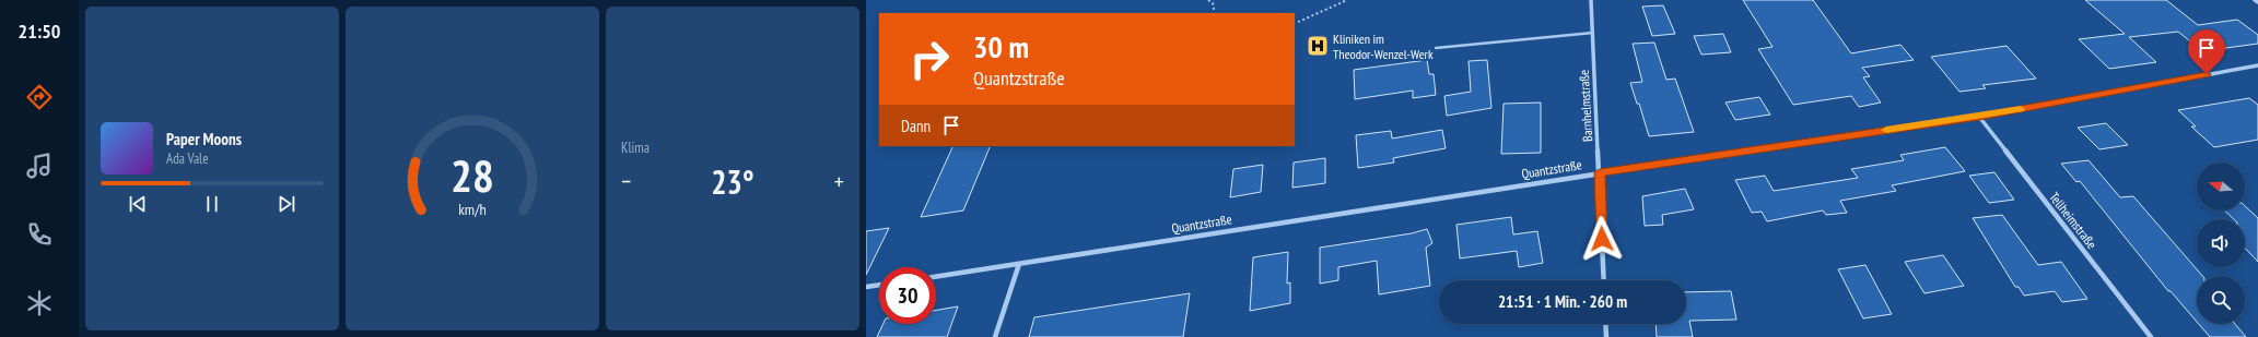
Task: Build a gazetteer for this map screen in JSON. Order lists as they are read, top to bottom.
{
  "streets": {
    "street": ["Barnhelmstraße", "Quantzstraße", "Tellheimstraße"]
  },
  "crossings": [
    ["Barnhelmstraße", "Quantzstraße"],
    ["Quantzstraße", "Tellheimstraße"]
  ],
  "places": {
    "hospital": ["Kliniken im Theodor-Wenzel-Werk"]
  },
  "north": "left",
  "page": {
    "tabs": "21:50",
    "tile": "Klima",
    "turn": ["30 m", "Quantzstraße"],
    "then": "Dann",
    "song": ["Paper Moons", "Ada Vale"],
    "heat": ["−", "23°", "+"],
    "limit": "30",
    "trip": "21:51 · 1 Min. · 260 m",
    "gauge": ["28", "km/h"]
  }
}
